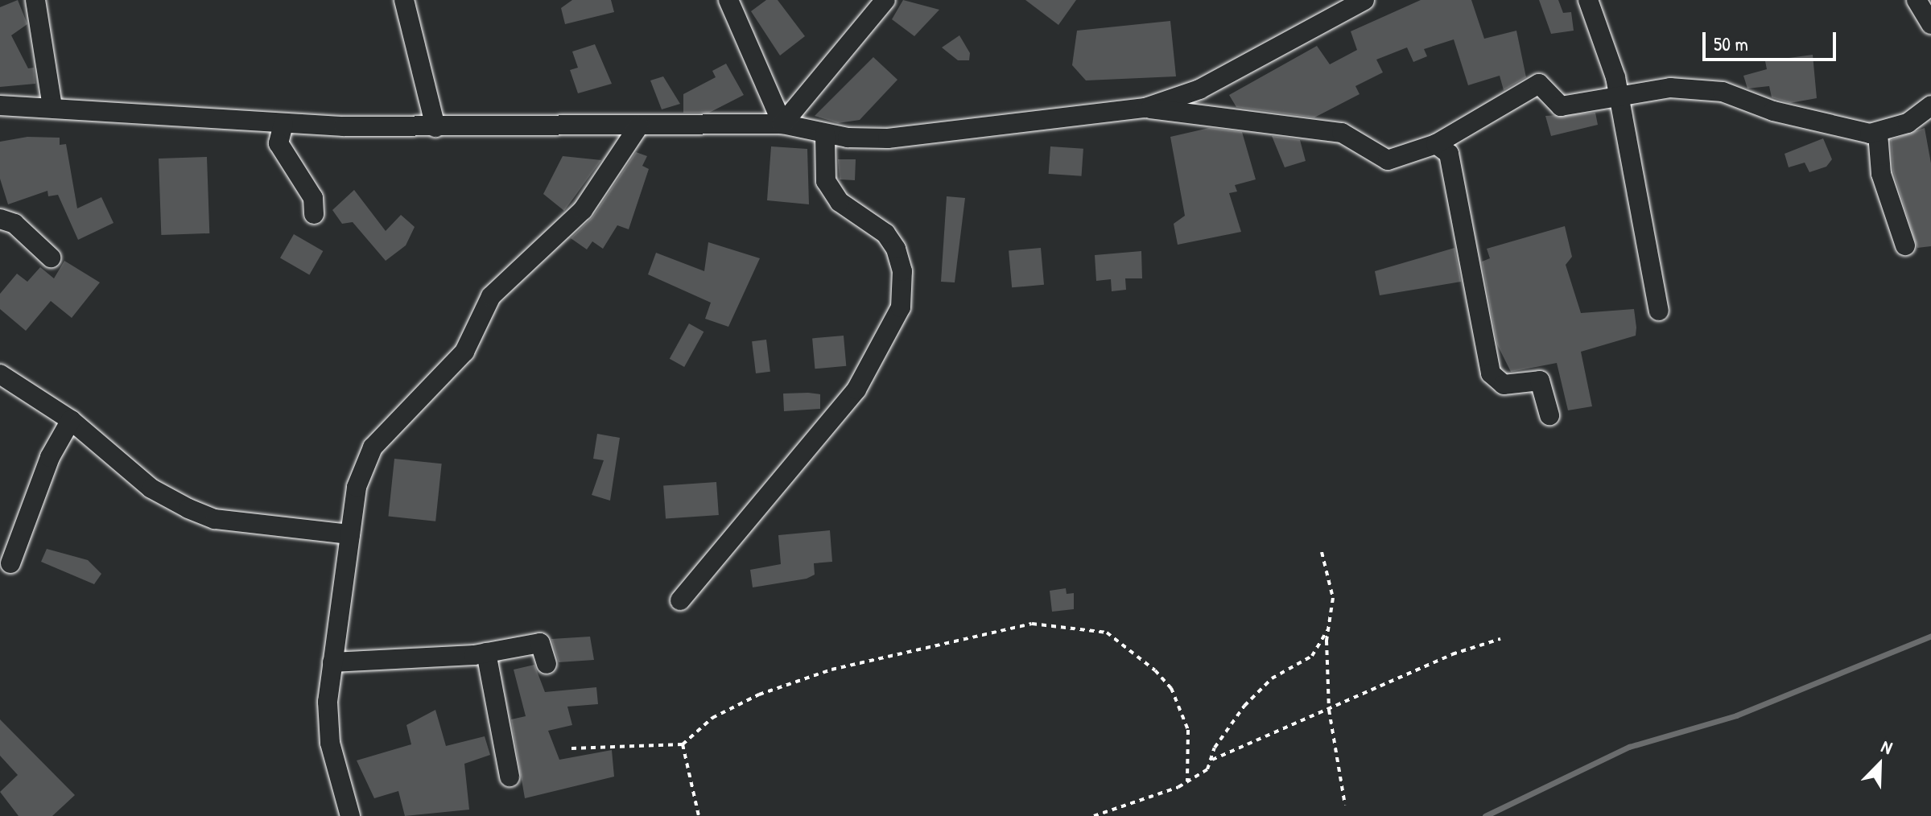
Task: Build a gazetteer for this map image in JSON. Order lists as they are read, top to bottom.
{
  "scale_bar": "50 m",
  "north": "top right"
}
